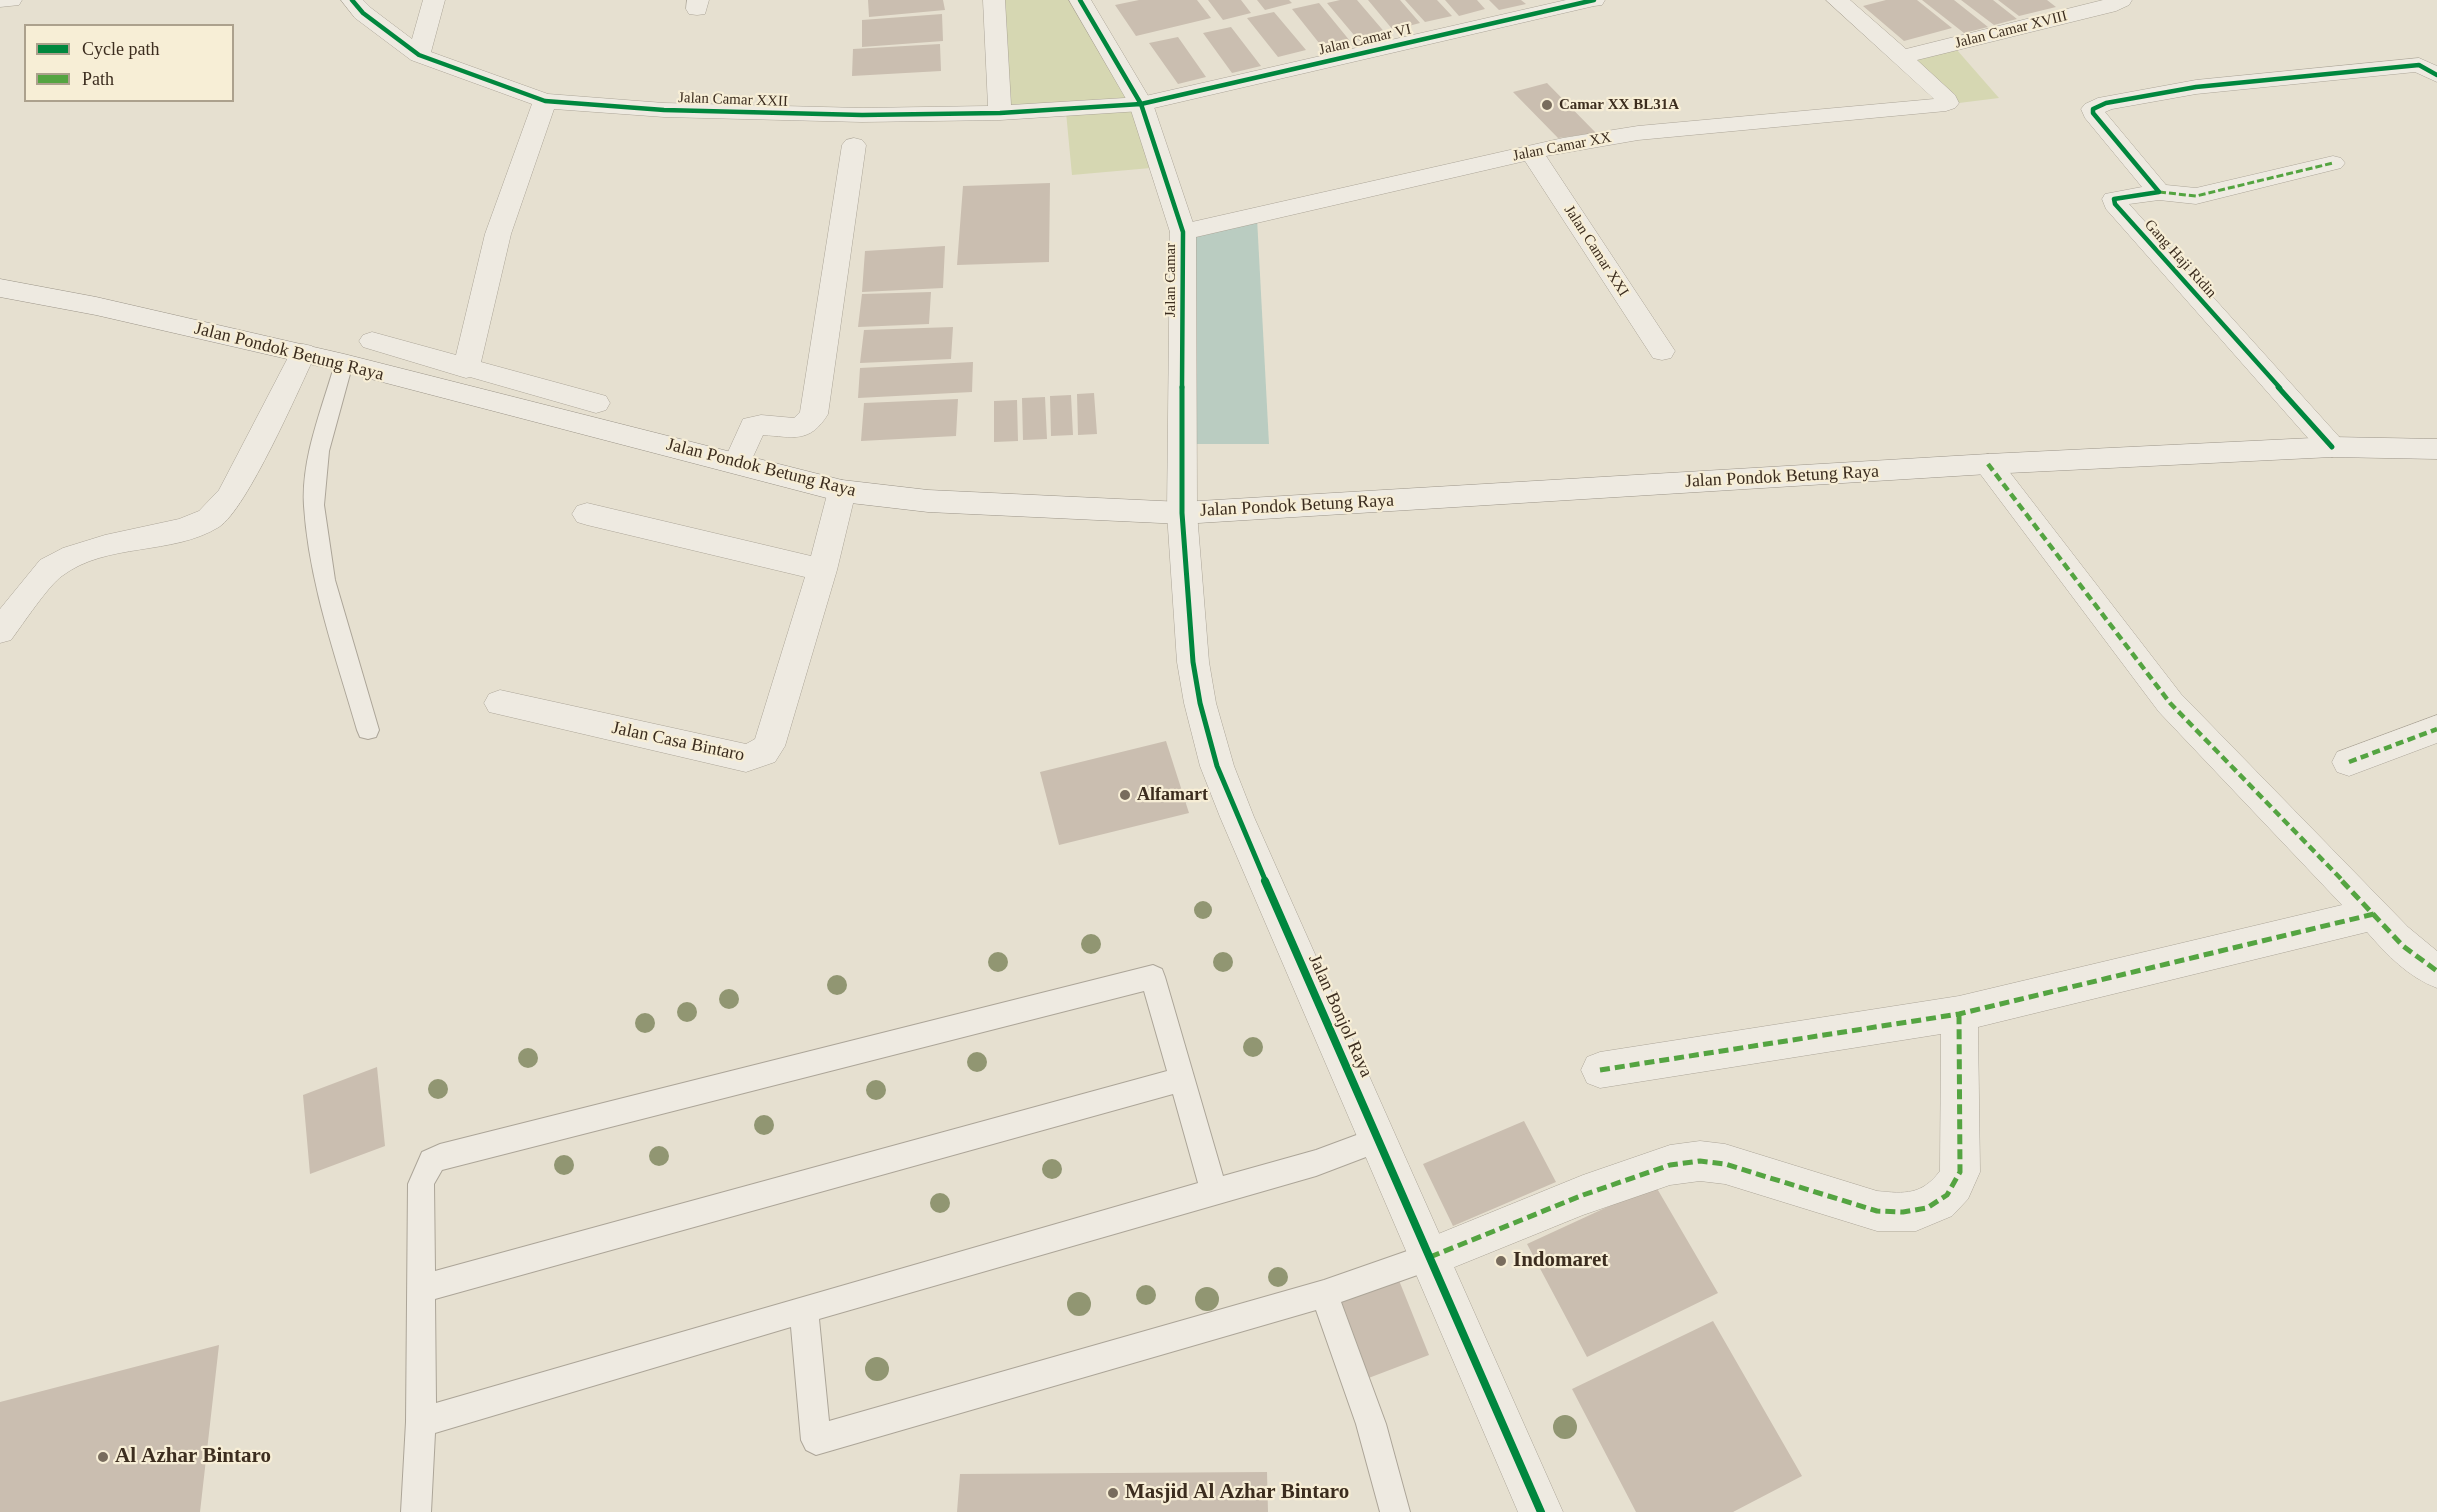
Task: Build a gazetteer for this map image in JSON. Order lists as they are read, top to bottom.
{
  "streets": {
    "street": [
      "Jalan Camar XVIII",
      "Jalan Camar VI",
      "Jalan Camar XXII",
      "Jalan Camar XX",
      "Jalan Camar XXI",
      "Gang Haji Ridin",
      "Jalan Camar",
      "Jalan Pondok Betung Raya",
      "Jalan Casa Bintaro",
      "Jalan Bonjol Raya"
    ]
  },
  "crossings": [
    ["Jalan Camar XVIII", "Jalan Camar XX"],
    ["Jalan Camar VI", "Jalan Camar XXII"],
    ["Jalan Camar VI", "Jalan Camar"],
    ["Jalan Camar XXII", "Jalan Camar"],
    ["Jalan Camar XX", "Jalan Camar XXI"],
    ["Jalan Camar XX", "Jalan Camar"],
    ["Gang Haji Ridin", "Jalan Pondok Betung Raya"],
    ["Jalan Camar", "Jalan Pondok Betung Raya"],
    ["Jalan Camar", "Jalan Bonjol Raya"],
    ["Jalan Pondok Betung Raya", "Jalan Casa Bintaro"],
    ["Jalan Pondok Betung Raya", "Jalan Bonjol Raya"]
  ],
  "places": [
    "Camar XX BL31A",
    "Alfamart",
    "Indomaret",
    "Al Azhar Bintaro",
    "Masjid Al Azhar Bintaro"
  ],
  "legend": ["Cycle path", "Path"]
}
